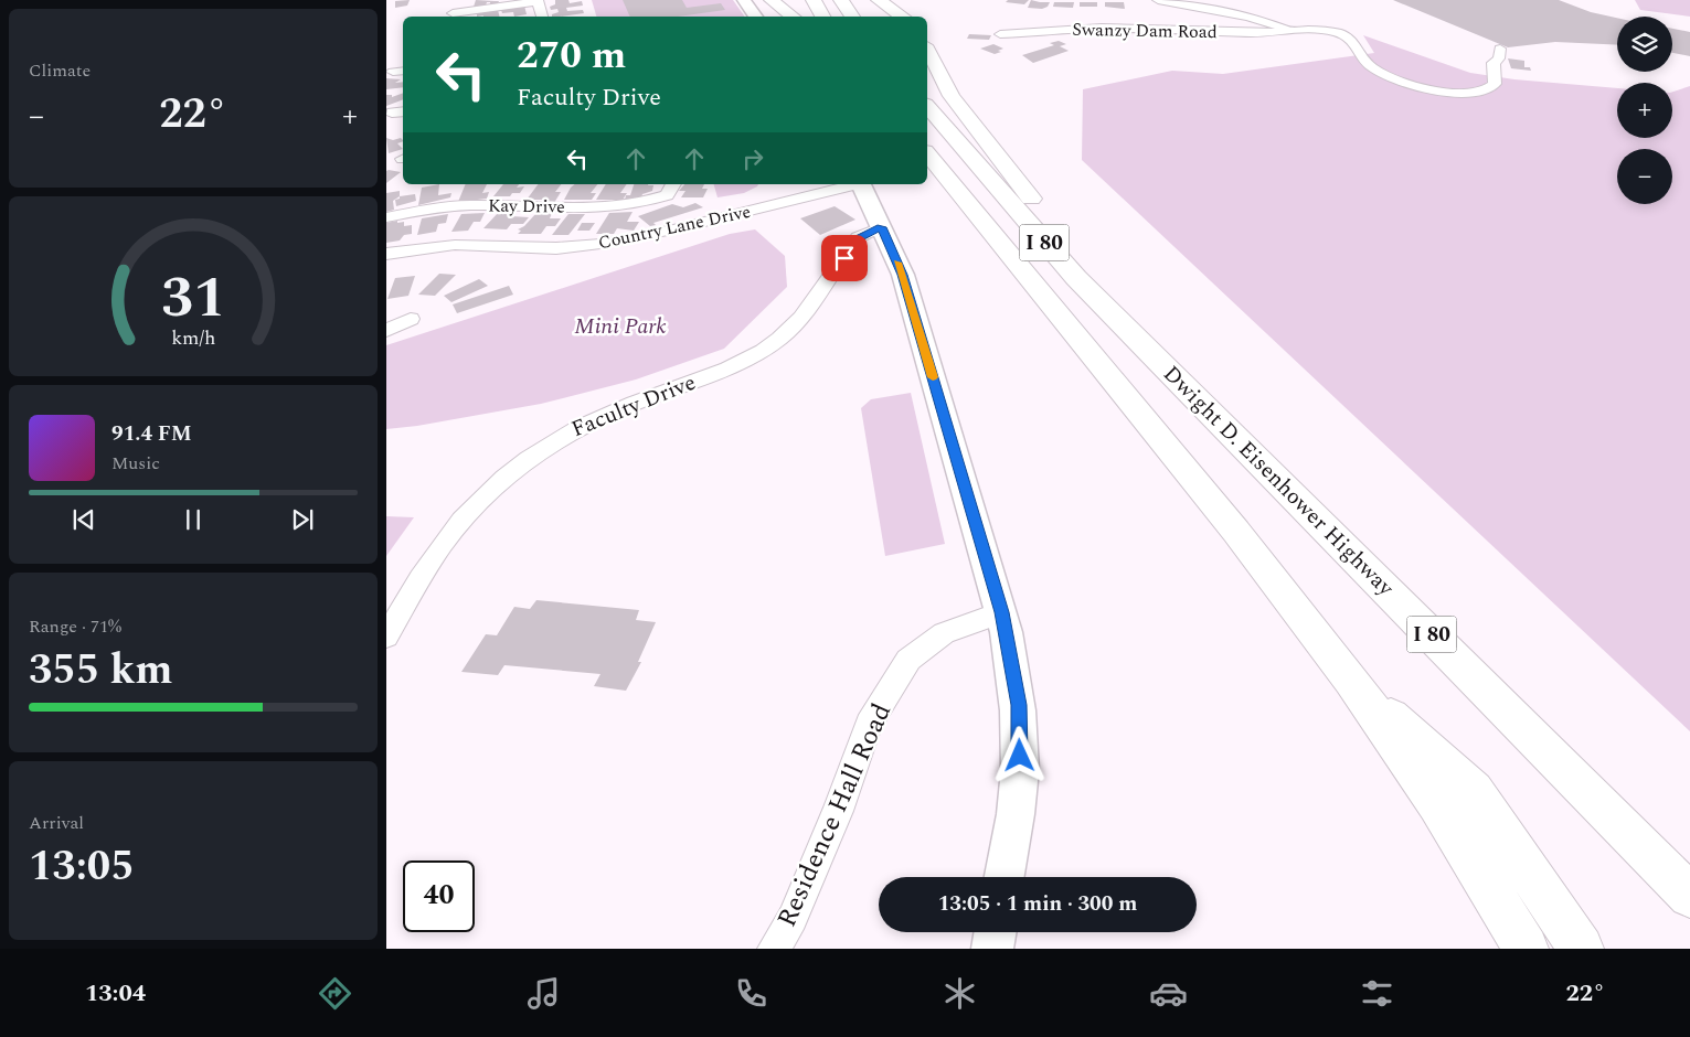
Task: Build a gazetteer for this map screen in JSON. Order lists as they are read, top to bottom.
{
  "streets": {
    "highway": ["I 80", "Dwight D. Eisenhower Highway"],
    "street": [
      "Swanzy Dam Road",
      "Kay Drive",
      "Country Lane Drive",
      "Faculty Drive",
      "Residence Hall Road"
    ]
  },
  "parks": ["Mini Park"],
  "page": {
    "tile": [
      "Climate",
      ["Range · 71%", "355 km"],
      ["Arrival", "13:05"]
    ],
    "map_buttons": ["+", "−"],
    "turn": ["270 m", "Faculty Drive"],
    "heat": ["−", "22°", "+"],
    "song": ["91.4 FM", "Music"],
    "limit": "40",
    "trip": "13:05 · 1 min · 300 m",
    "tabs": ["13:04", "22°"],
    "gauge": ["31", "km/h"]
  }
}
